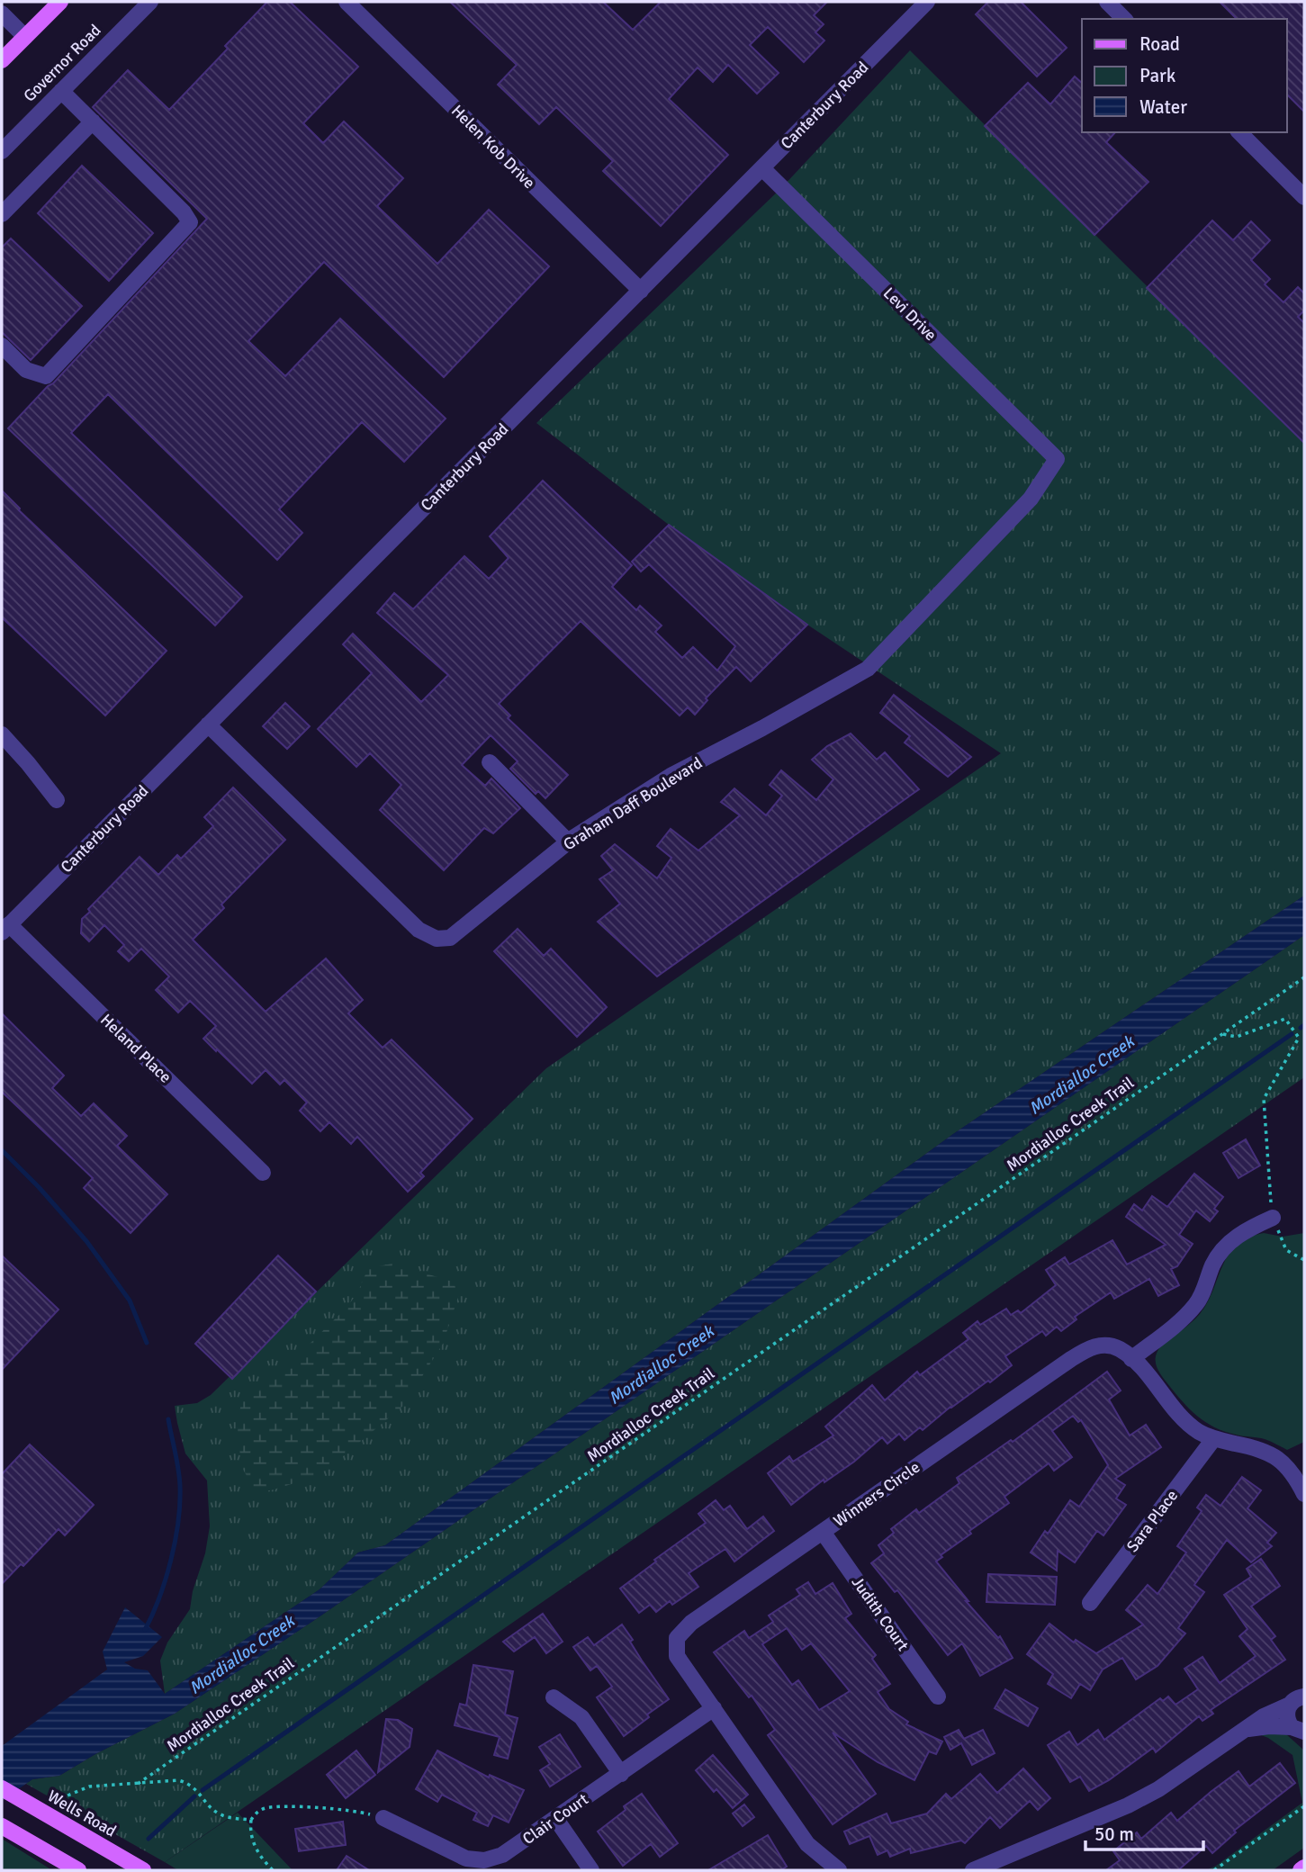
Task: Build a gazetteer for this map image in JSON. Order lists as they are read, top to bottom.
{
  "streets": {
    "main road": ["Wells Road"],
    "street": [
      "Governor Road",
      "Canterbury Road",
      "Helen Kob Drive",
      "Levi Drive",
      "Graham Daff Boulevard",
      "Heland Place",
      "Winners Circle",
      "Sara Place",
      "Judith Court",
      "Clair Court"
    ],
    "path": ["Mordialloc Creek Trail"]
  },
  "crossings": [
    ["Canterbury Road", "Helen Kob Drive"],
    ["Canterbury Road", "Levi Drive"],
    ["Canterbury Road", "Graham Daff Boulevard"],
    ["Canterbury Road", "Heland Place"],
    ["Levi Drive", "Graham Daff Boulevard"],
    ["Winners Circle", "Sara Place"],
    ["Winners Circle", "Judith Court"],
    ["Winners Circle", "Clair Court"]
  ],
  "water": ["Mordialloc Creek"],
  "legend": ["Road", "Park", "Water"],
  "scale_bar": "50 m"
}
